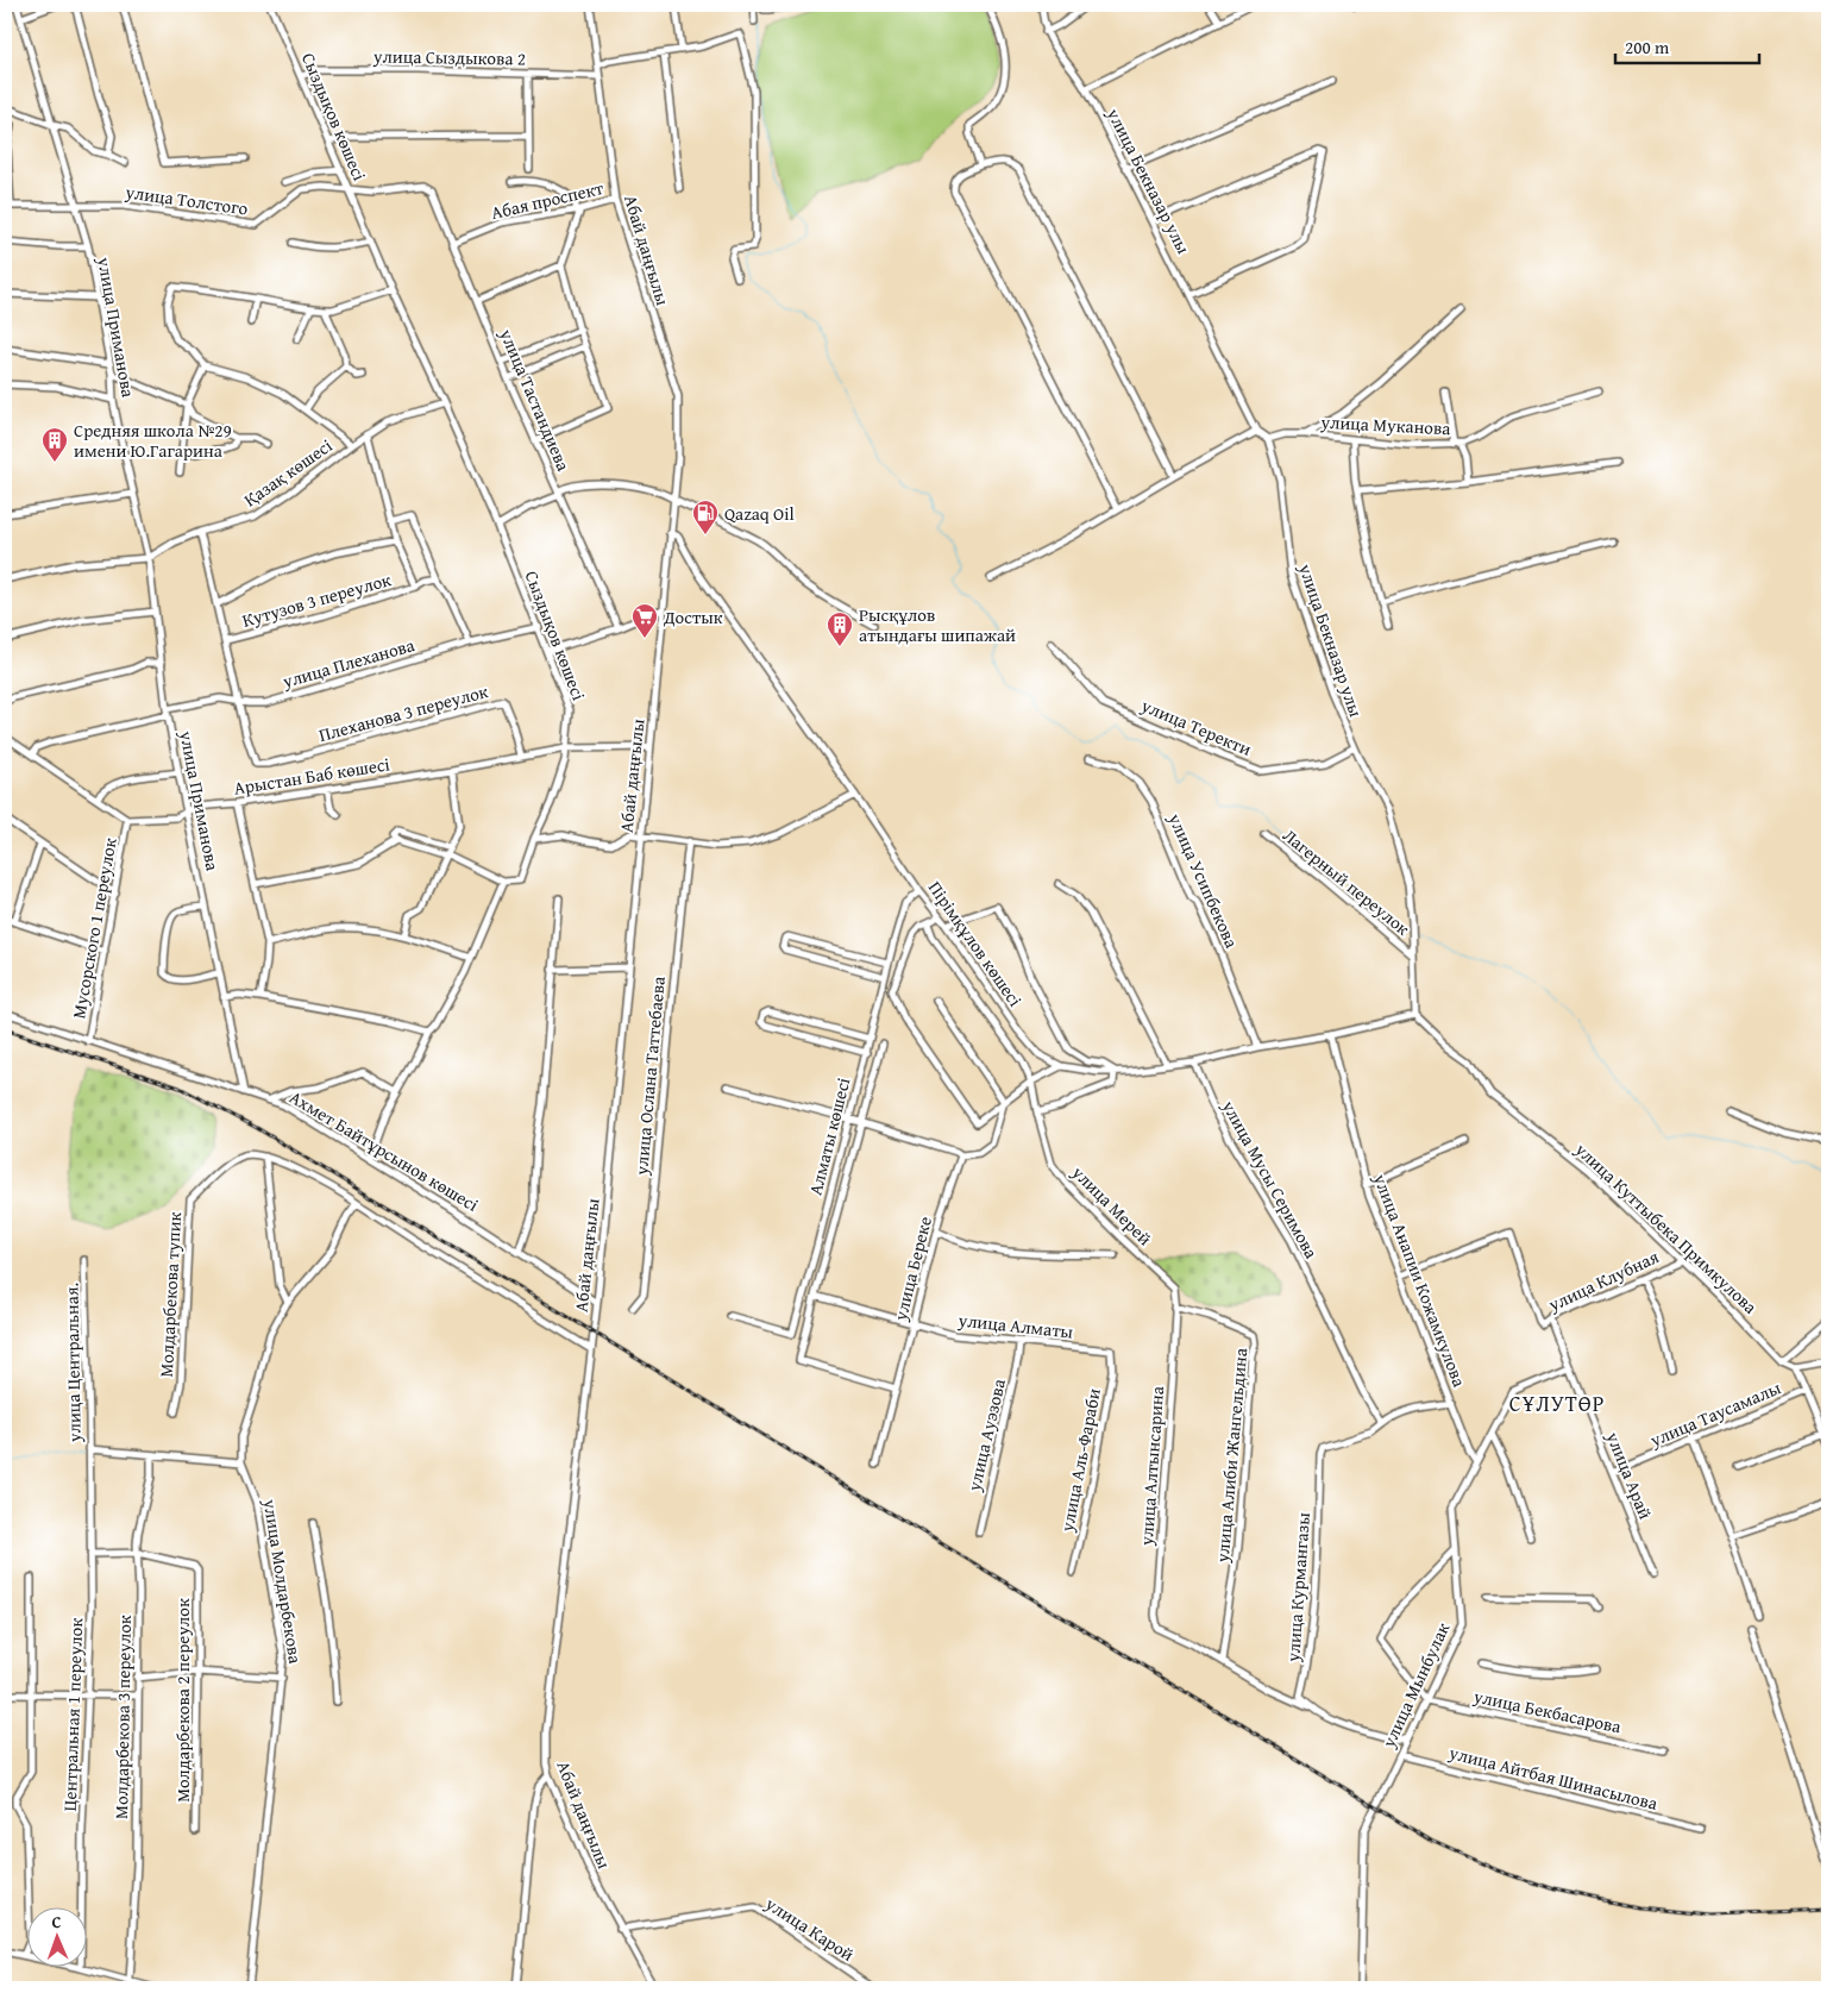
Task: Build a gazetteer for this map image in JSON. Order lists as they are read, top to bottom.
{
  "streets": {
    "street": [
      "улица Сыздыкова 2",
      "Сыздықов көшесі",
      "улица Бекназар улы",
      "улица Толстого",
      "Абая проспект",
      "Абай даңғылы",
      "улица Приманова",
      "улица Тастандиева",
      "улица Муканова",
      "Қазақ көшесі",
      "Кутузов 3 переулок",
      "улица Плеханова",
      "Плеханова 3 переулок",
      "улица Теректи",
      "Арыстан Баб көшесі",
      "улица Усипбекова",
      "Лагерный переулок",
      "Мусорского 1 переулок",
      "Пірімқұлов көшесі",
      "улица Ослана Таттебаева",
      "Алматы көшесі",
      "Ахмет Байтұрсынов көшесі",
      "улица Мусы Серимова",
      "улица Мерей",
      "улица Куттыбека Примкулова",
      "улица Береке",
      "улица Анапии Кожамкулова",
      "улица Клубная",
      "Молдарбекова тупик",
      "улица Алматы",
      "улица Центральная.",
      "улица Таусамалы",
      "улица Ауэзова",
      "улица Алиби Жангельдина",
      "улица Аль-Фараби",
      "улица Алтынсарина",
      "улица Арай",
      "улица Молдарбекова",
      "улица Курмангазы",
      "улица Мынбулак",
      "Молдарбекова 2 переулок",
      "улица Бекбасарова",
      "Центральная 1 переулок",
      "Молдарбекова 3 переулок",
      "улица Айтбая Шинасылова",
      "улица Карой"
    ]
  },
  "crossings": [
    ["улица Сыздыкова 2", "Сыздықов көшесі"],
    ["улица Сыздыкова 2", "Абай даңғылы"],
    ["Сыздықов көшесі", "улица Толстого"],
    ["Сыздықов көшесі", "Қазақ көшесі"],
    ["Сыздықов көшесі", "улица Плеханова"],
    ["Сыздықов көшесі", "Арыстан Баб көшесі"],
    ["улица Бекназар улы", "улица Муканова"],
    ["улица Бекназар улы", "улица Теректи"],
    ["улица Бекназар улы", "Лагерный переулок"],
    ["улица Бекназар улы", "Пірімқұлов көшесі"],
    ["улица Бекназар улы", "улица Куттыбека Примкулова"],
    ["улица Толстого", "улица Приманова"],
    ["улица Толстого", "улица Тастандиева"],
    ["Абая проспект", "Абай даңғылы"],
    ["Абая проспект", "улица Тастандиева"],
    ["Абай даңғылы", "Арыстан Баб көшесі"],
    ["Абай даңғылы", "Пірімқұлов көшесі"],
    ["Абай даңғылы", "Ахмет Байтұрсынов көшесі"],
    ["Абай даңғылы", "улица Карой"],
    ["улица Приманова", "Қазақ көшесі"],
    ["улица Приманова", "улица Плеханова"],
    ["улица Приманова", "Арыстан Баб көшесі"],
    ["улица Приманова", "Ахмет Байтұрсынов көшесі"],
    ["Қазақ көшесі", "Кутузов 3 переулок"],
    ["улица Плеханова", "Плеханова 3 переулок"],
    ["Плеханова 3 переулок", "Арыстан Баб көшесі"],
    ["Арыстан Баб көшесі", "Мусорского 1 переулок"],
    ["улица Усипбекова", "Пірімқұлов көшесі"],
    ["Мусорского 1 переулок", "Ахмет Байтұрсынов көшесі"],
    ["Пірімқұлов көшесі", "Алматы көшесі"],
    ["Пірімқұлов көшесі", "улица Мусы Серимова"],
    ["Пірімқұлов көшесі", "улица Куттыбека Примкулова"],
    ["Пірімқұлов көшесі", "улица Анапии Кожамкулова"],
    ["улица Мусы Серимова", "улица Курмангазы"],
    ["улица Мерей", "улица Алиби Жангельдина"],
    ["улица Мерей", "улица Алтынсарина"],
    ["улица Куттыбека Примкулова", "улица Клубная"],
    ["улица Куттыбека Примкулова", "улица Таусамалы"],
    ["улица Береке", "улица Алматы"],
    ["улица Анапии Кожамкулова", "улица Клубная"],
    ["улица Анапии Кожамкулова", "улица Курмангазы"],
    ["улица Анапии Кожамкулова", "улица Мынбулак"],
    ["улица Клубная", "улица Арай"],
    ["улица Алматы", "улица Ауэзова"],
    ["улица Алматы", "улица Аль-Фараби"],
    ["улица Центральная.", "Центральная 1 переулок"],
    ["улица Таусамалы", "улица Арай"],
    ["улица Алиби Жангельдина", "улица Алтынсарина"],
    ["улица Арай", "улица Мынбулак"],
    ["улица Мынбулак", "улица Бекбасарова"],
    ["улица Мынбулак", "улица Айтбая Шинасылова"],
    ["Молдарбекова 2 переулок", "Молдарбекова 3 переулок"]
  ],
  "districts": ["СҰЛУТӨР"],
  "places": {
    "building": ["Средняя школа №29 имени Ю.Гагарина", "Рысқұлов атындағы шипажай"],
    "fuel station": ["Qazaq Oil"],
    "supermarket": ["Достык"]
  },
  "scale_bar": "200 m",
  "north": "top"
}
